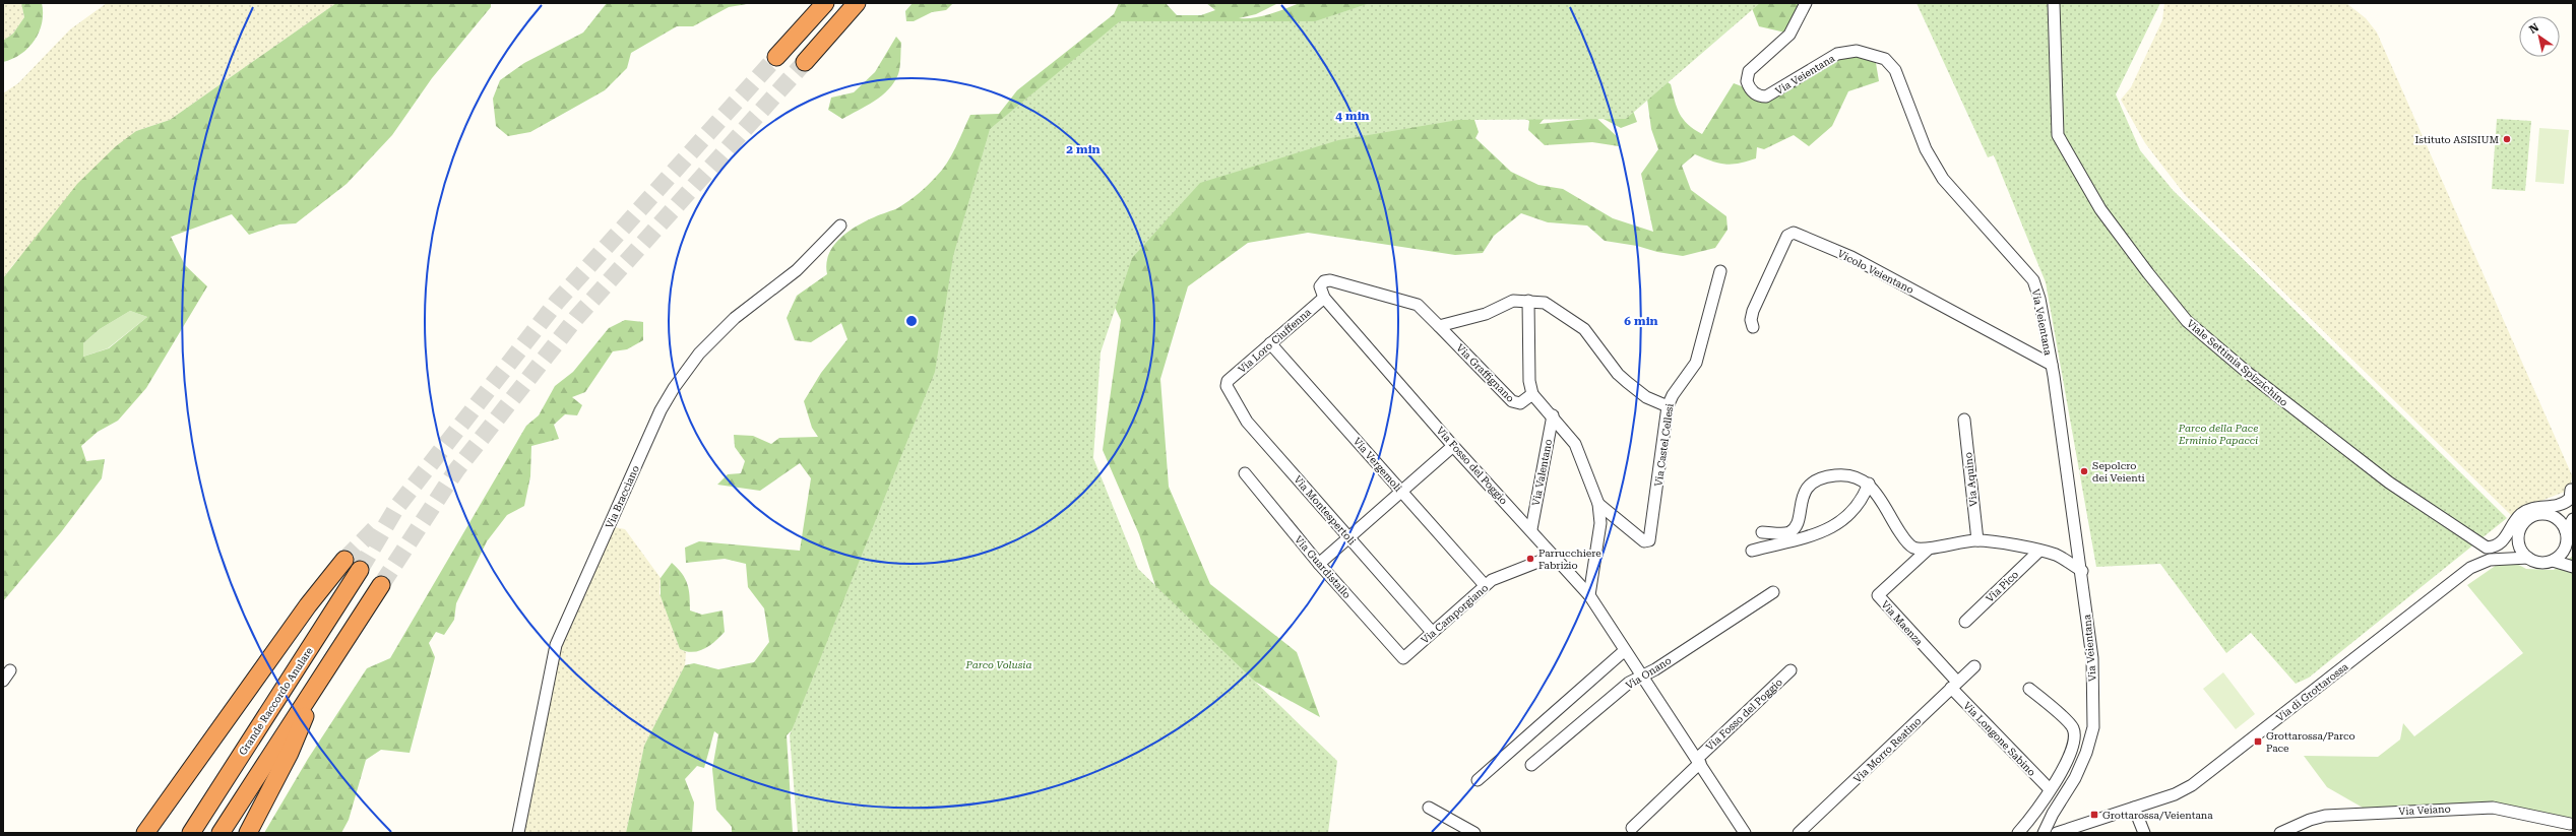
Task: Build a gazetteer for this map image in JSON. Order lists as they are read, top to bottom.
{
  "streets": {
    "highway": ["Grande Raccordo Anulare"],
    "street": [
      "Via Veientana",
      "Vicolo Veientano",
      "Via Loro Ciuffenna",
      "Viale Settimia Spizzichino",
      "Via Graffignano",
      "Via Castel Cellesi",
      "Via Vergemoli",
      "Via Fosso del Poggio",
      "Via Valentano",
      "Via Aquino",
      "Via Bracciano",
      "Via Montespertoli",
      "Via Guardistallo",
      "Via Pico",
      "Via Camporgiano",
      "Via Maenza",
      "Via Onano",
      "Via di Grottarossa",
      "Via Longone Sabino",
      "Via Morro Reatino",
      "Via Veiano"
    ]
  },
  "crossings": [
    ["Via Veientana", "Vicolo Veientano"],
    ["Via Loro Ciuffenna", "Via Graffignano"],
    ["Via Loro Ciuffenna", "Via Vergemoli"],
    ["Via Loro Ciuffenna", "Via Fosso del Poggio"],
    ["Via Loro Ciuffenna", "Via Montespertoli"],
    ["Via Graffignano", "Via Fosso del Poggio"],
    ["Via Vergemoli", "Via Camporgiano"],
    ["Via Fosso del Poggio", "Via Valentano"],
    ["Via Fosso del Poggio", "Via Camporgiano"],
    ["Via Fosso del Poggio", "Via Onano"],
    ["Via Montespertoli", "Via Camporgiano"],
    ["Via Guardistallo", "Via Camporgiano"],
    ["Via Maenza", "Via Longone Sabino"],
    ["Via Maenza", "Via Morro Reatino"],
    ["Via Longone Sabino", "Via Morro Reatino"]
  ],
  "parks": ["Parco della Pace Erminio Papacci", "Parco Volusia"],
  "places": {
    "other": ["Istituto ASISIUM", "Sepolcro dei Veienti", "Parrucchiere Fabrizio"],
    "transit": ["Grottarossa/Parco Pace", "Grottarossa/Veientana"]
  },
  "north": "top left",
  "rings": ["4 min", "2 min", "6 min"]
}
